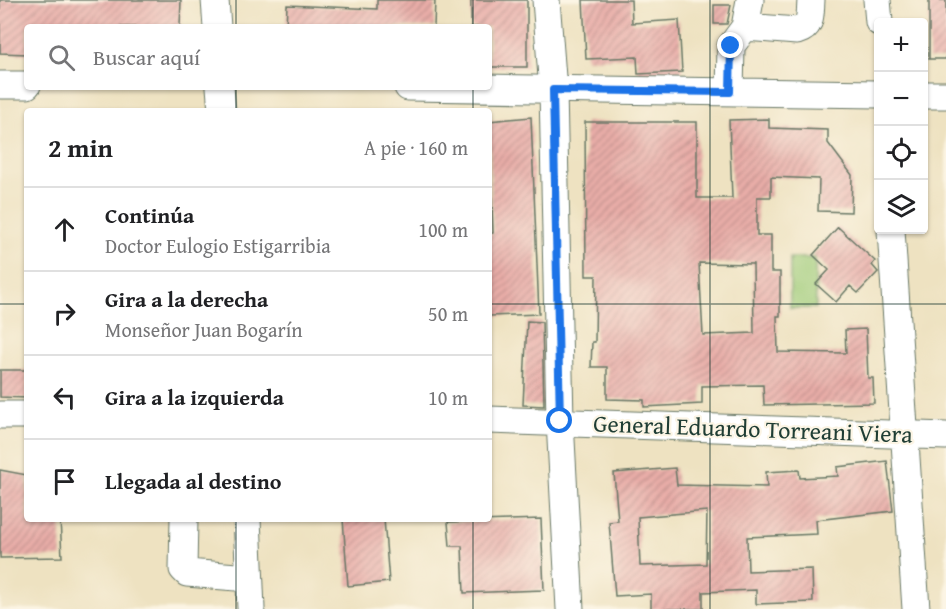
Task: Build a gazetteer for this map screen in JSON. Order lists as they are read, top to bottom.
{
  "streets": {
    "street": ["General Eduardo Torreani Viera"]
  },
  "page": {
    "map_buttons": ["+", "−"],
    "search": "Buscar aquí",
    "heading": ["2 min", "A pie · 160 m"],
    "list": [
      ["Continúa", "Doctor Eulogio Estigarribia", "100 m"],
      ["Gira a la derecha", "Monseñor Juan Bogarín", "50 m"],
      ["Gira a la izquierda", "10 m"],
      "Llegada al destino"
    ]
  }
}
